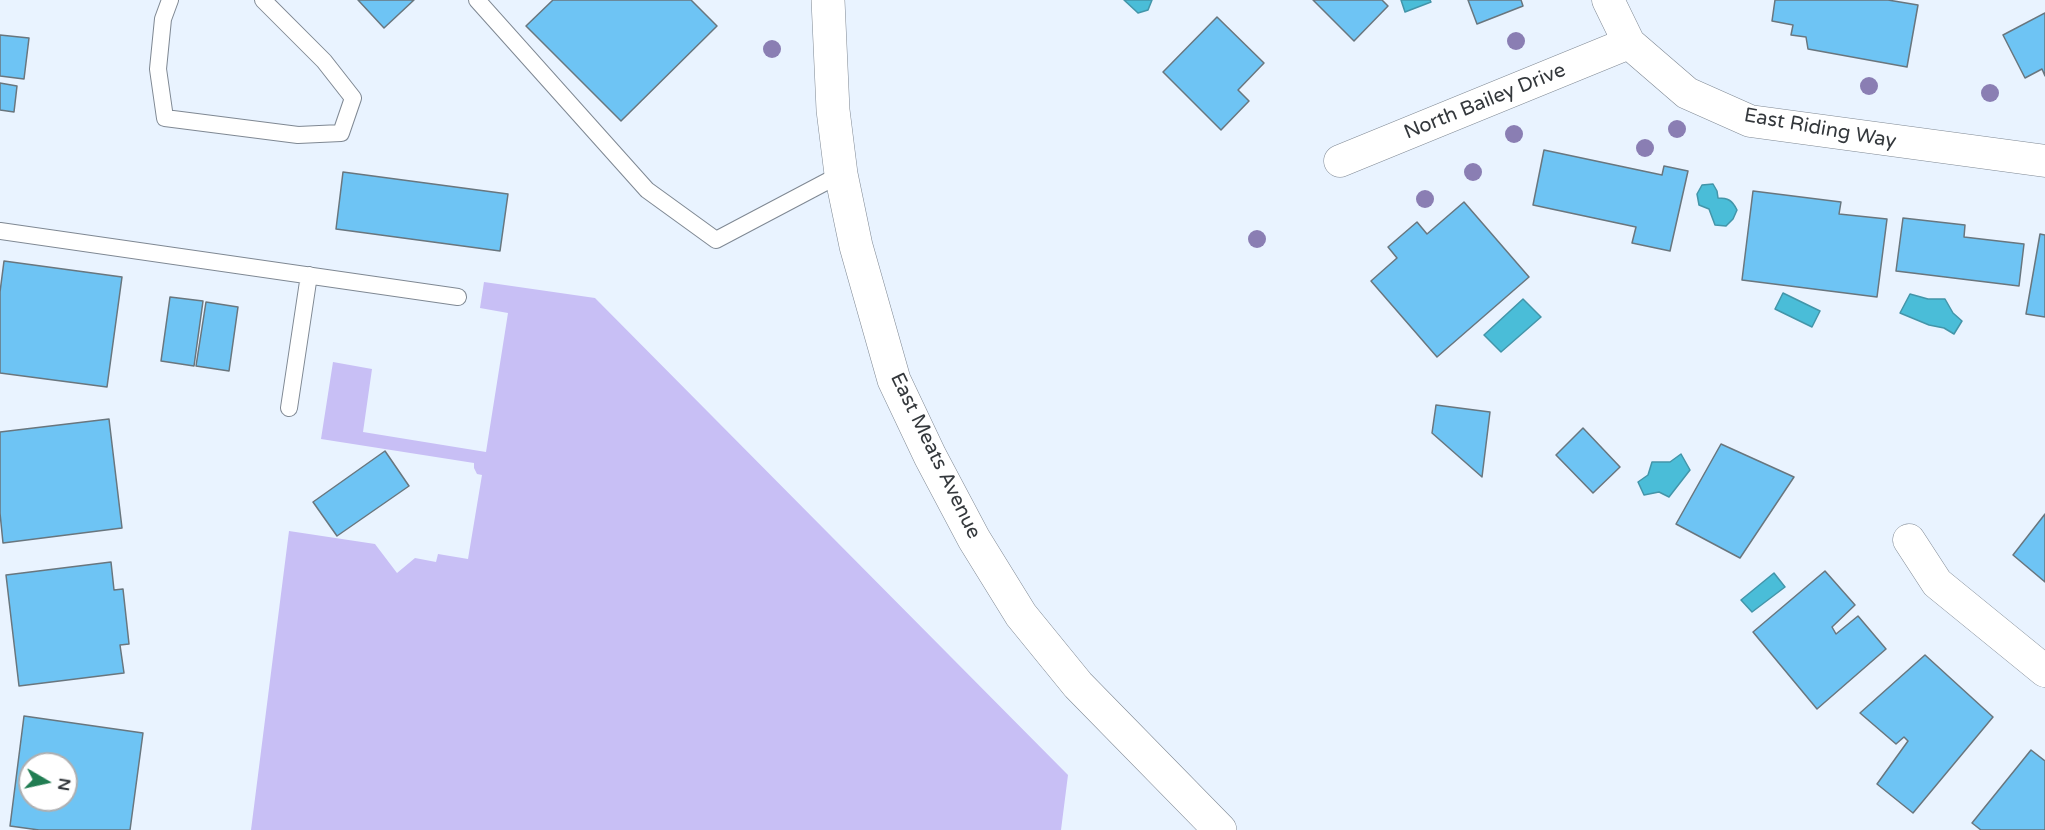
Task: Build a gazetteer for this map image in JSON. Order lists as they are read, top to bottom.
{
  "streets": {
    "street": ["North Bailey Drive", "East Riding Way", "East Meats Avenue"]
  },
  "crossings": [
    ["North Bailey Drive", "East Riding Way"]
  ],
  "north": "right"
}
